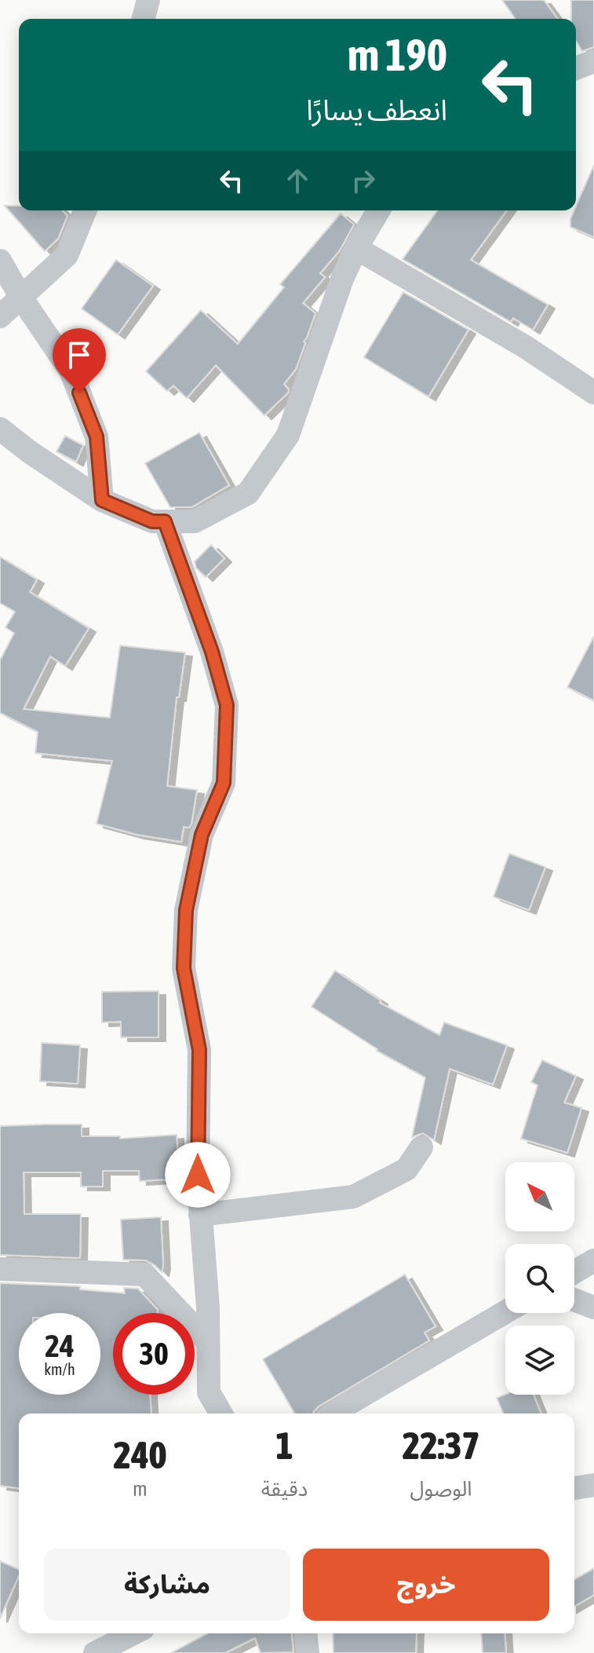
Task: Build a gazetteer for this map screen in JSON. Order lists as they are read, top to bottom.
{
  "north": "top left",
  "page": {
    "turn": ["190 m", "انعطف يسارًا"],
    "speed": "24 km/h",
    "limit": "30",
    "eta": [
      "22:37",
      "الوصول",
      "1",
      "دقيقة",
      "240",
      "m"
    ],
    "buttons": ["خروج", "مشاركة"]
  }
}
